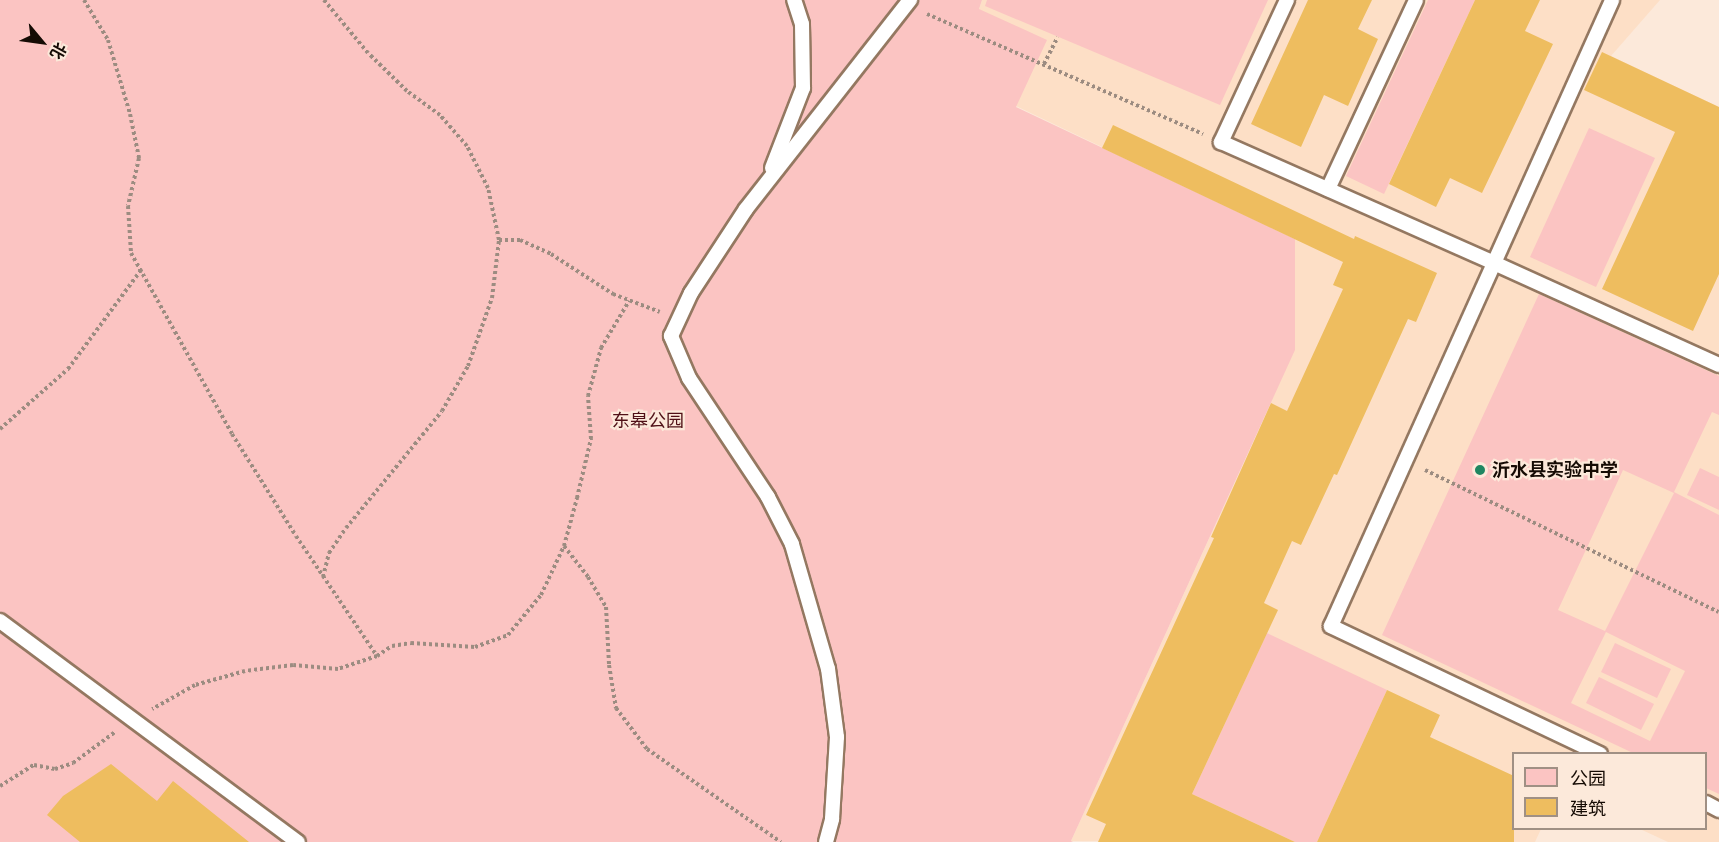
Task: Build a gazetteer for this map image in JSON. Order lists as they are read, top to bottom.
{
  "parks": ["东皋公园"],
  "places": ["沂水县实验中学"],
  "legend": ["公园", "建筑"],
  "north": "bottom right"
}
